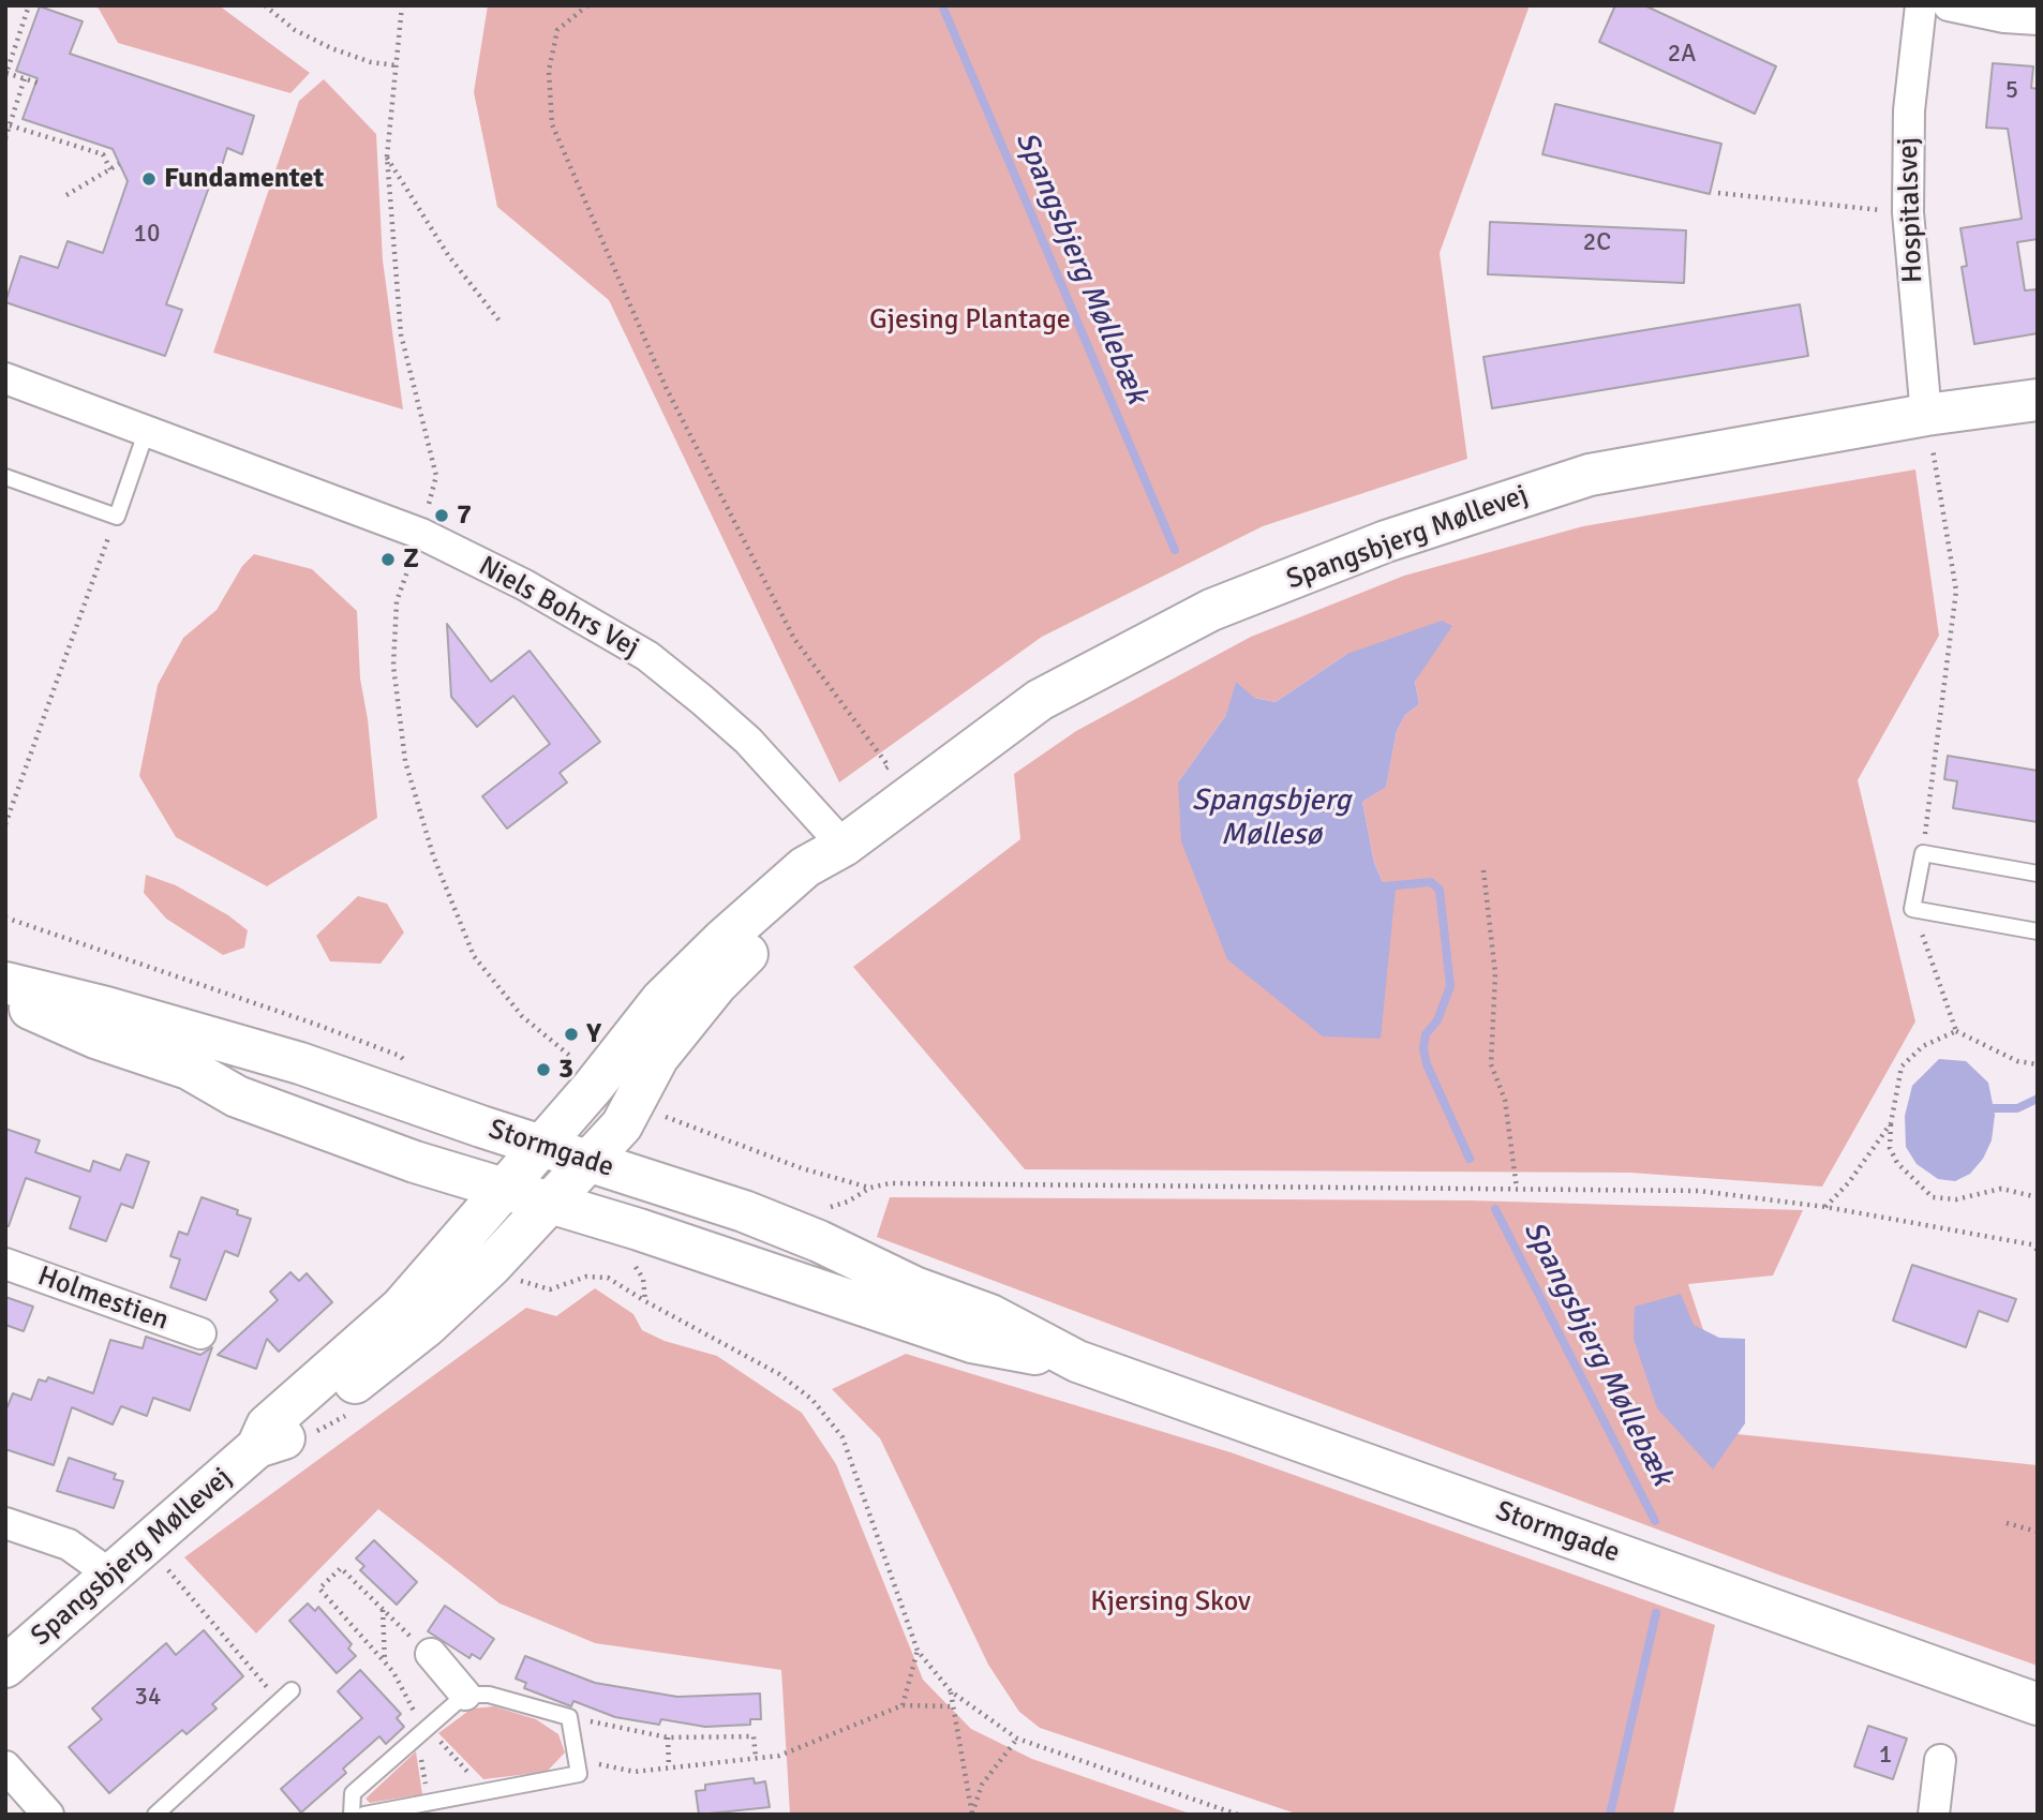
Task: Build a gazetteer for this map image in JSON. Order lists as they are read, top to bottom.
{
  "streets": {
    "street": [
      "Hospitalsvej",
      "Spangsbjerg Møllevej",
      "Niels Bohrs Vej",
      "Stormgade",
      "Holmestien"
    ]
  },
  "crossings": [
    ["Hospitalsvej", "Spangsbjerg Møllevej"],
    ["Spangsbjerg Møllevej", "Niels Bohrs Vej"],
    ["Spangsbjerg Møllevej", "Stormgade"]
  ],
  "water": ["Spangsbjerg Møllebæk", "Spangsbjerg Møllesø"],
  "parks": ["Gjesing Plantage", "Kjersing Skov"],
  "places": [
    "Fundamentet",
    "7",
    "Z",
    "Y",
    "3"
  ],
  "house_numbers": [
    "2A",
    "5",
    "10",
    "2C",
    "34",
    "1"
  ]
}
